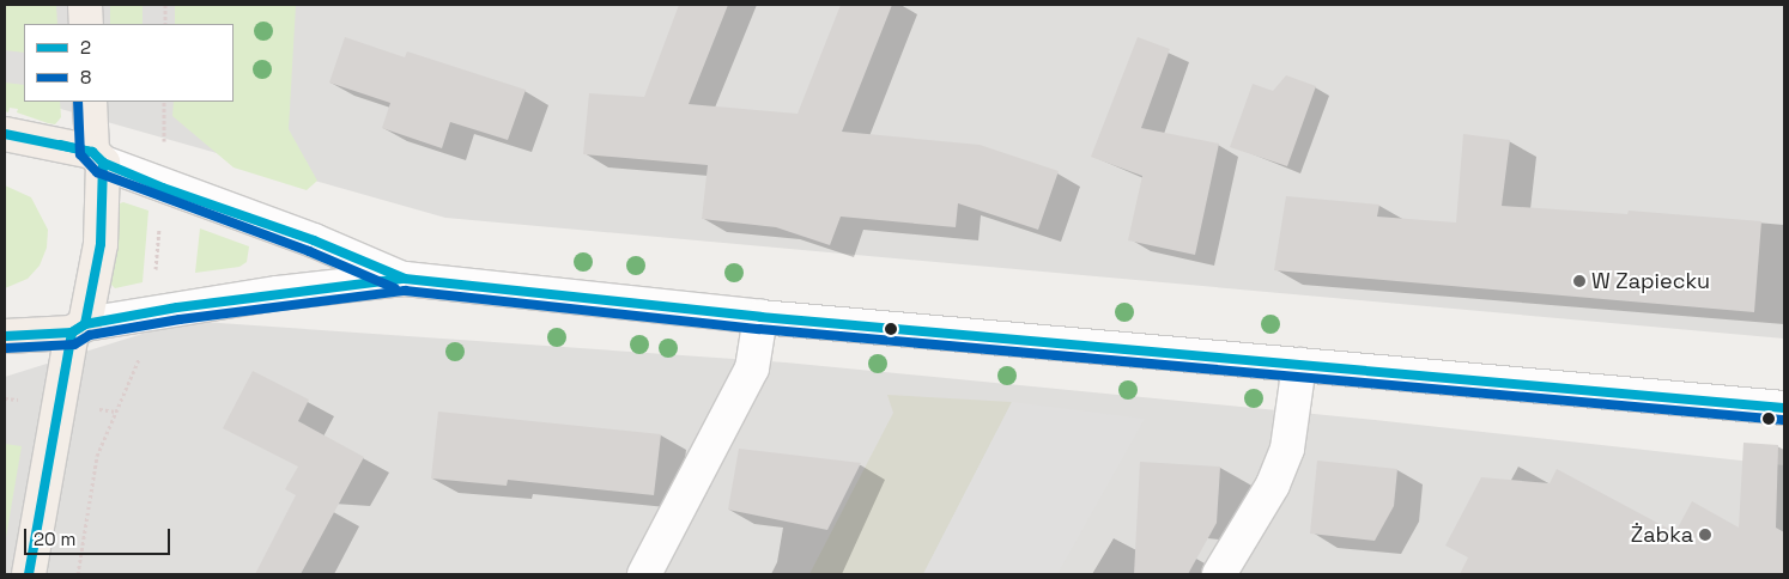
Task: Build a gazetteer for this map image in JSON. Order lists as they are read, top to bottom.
{
  "places": ["W Zapiecku", "Żabka"],
  "lines": ["transit line 8", "transit line 2"],
  "legend": ["2", "8"],
  "scale_bar": "20 m"
}
